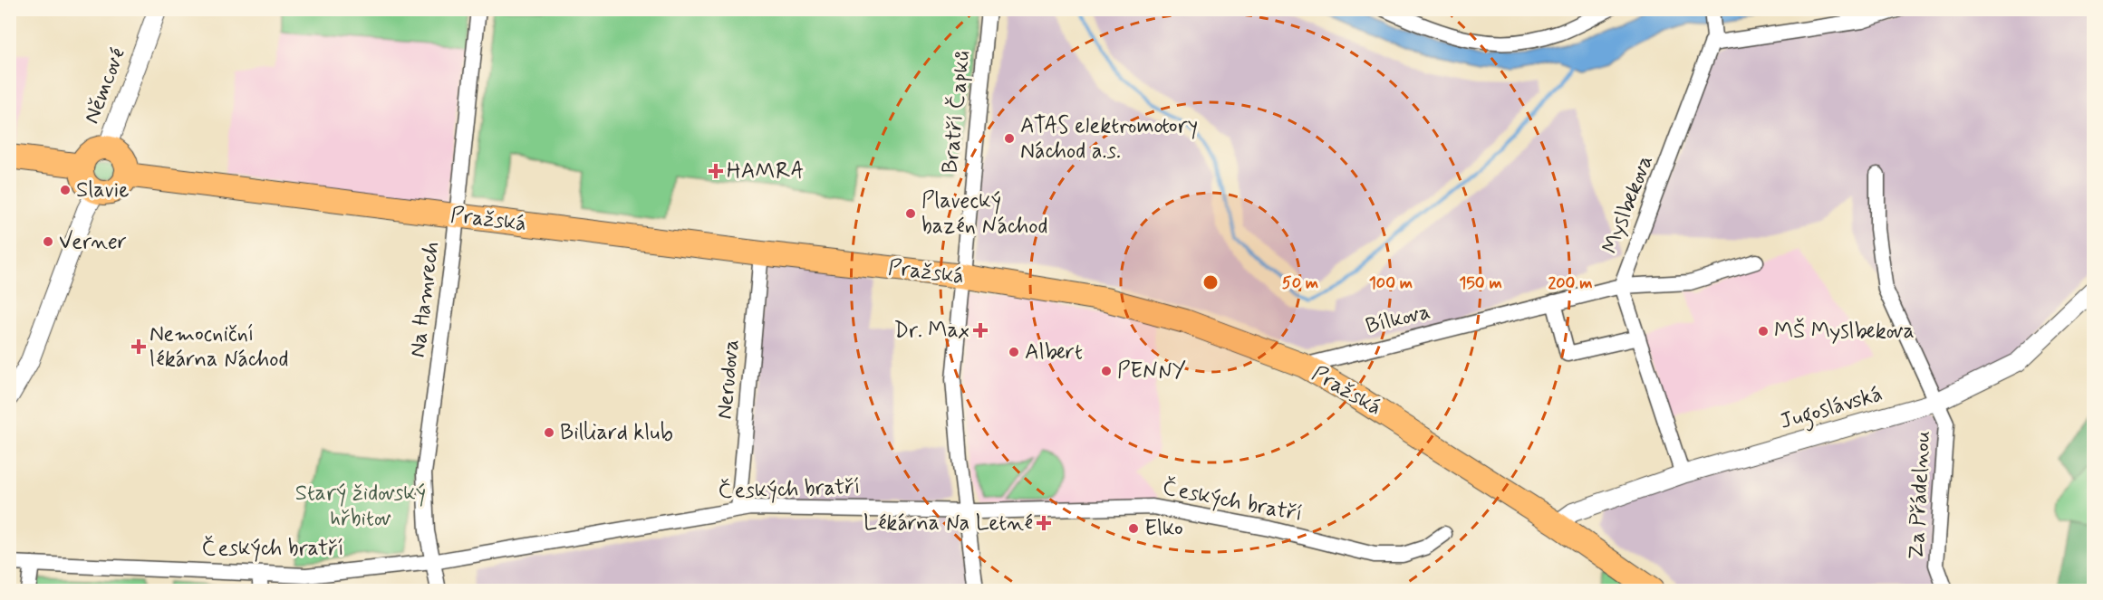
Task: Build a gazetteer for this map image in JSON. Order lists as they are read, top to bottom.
{
  "streets": {
    "main road": ["Pražská"],
    "street": [
      "Němcové",
      "Bratří Čapků",
      "Myslbekova",
      "Na Hamrech",
      "Bílkova",
      "Nerudova",
      "Jugoslávská",
      "Českých bratří",
      "Za Přádelnou"
    ]
  },
  "crossings": [
    ["Němcové", "Pražská"],
    ["Bratří Čapků", "Pražská"],
    ["Bratří Čapků", "Českých bratří"],
    ["Myslbekova", "Bílkova"],
    ["Myslbekova", "Jugoslávská"],
    ["Pražská", "Na Hamrech"],
    ["Pražská", "Bílkova"],
    ["Pražská", "Nerudova"],
    ["Pražská", "Jugoslávská"],
    ["Na Hamrech", "Českých bratří"],
    ["Nerudova", "Českých bratří"],
    ["Jugoslávská", "Za Přádelnou"]
  ],
  "parks": ["Starý židovský hřbitov"],
  "places": {
    "other": [
      "ATAS elektromotory Náchod a.s.",
      "Slavie",
      "Plavecký bazén Náchod",
      "Verner",
      "MŠ Myslbekova",
      "Albert",
      "PENNY",
      "Billiard klub",
      "Elko"
    ],
    "health": [
      "HAMRA",
      "Dr. Max",
      "Nemocniční lékárna Náchod",
      "Lékárna Na Letné"
    ]
  },
  "rings": [
    "50 m",
    "100 m",
    "150 m",
    "200 m"
  ]
}
